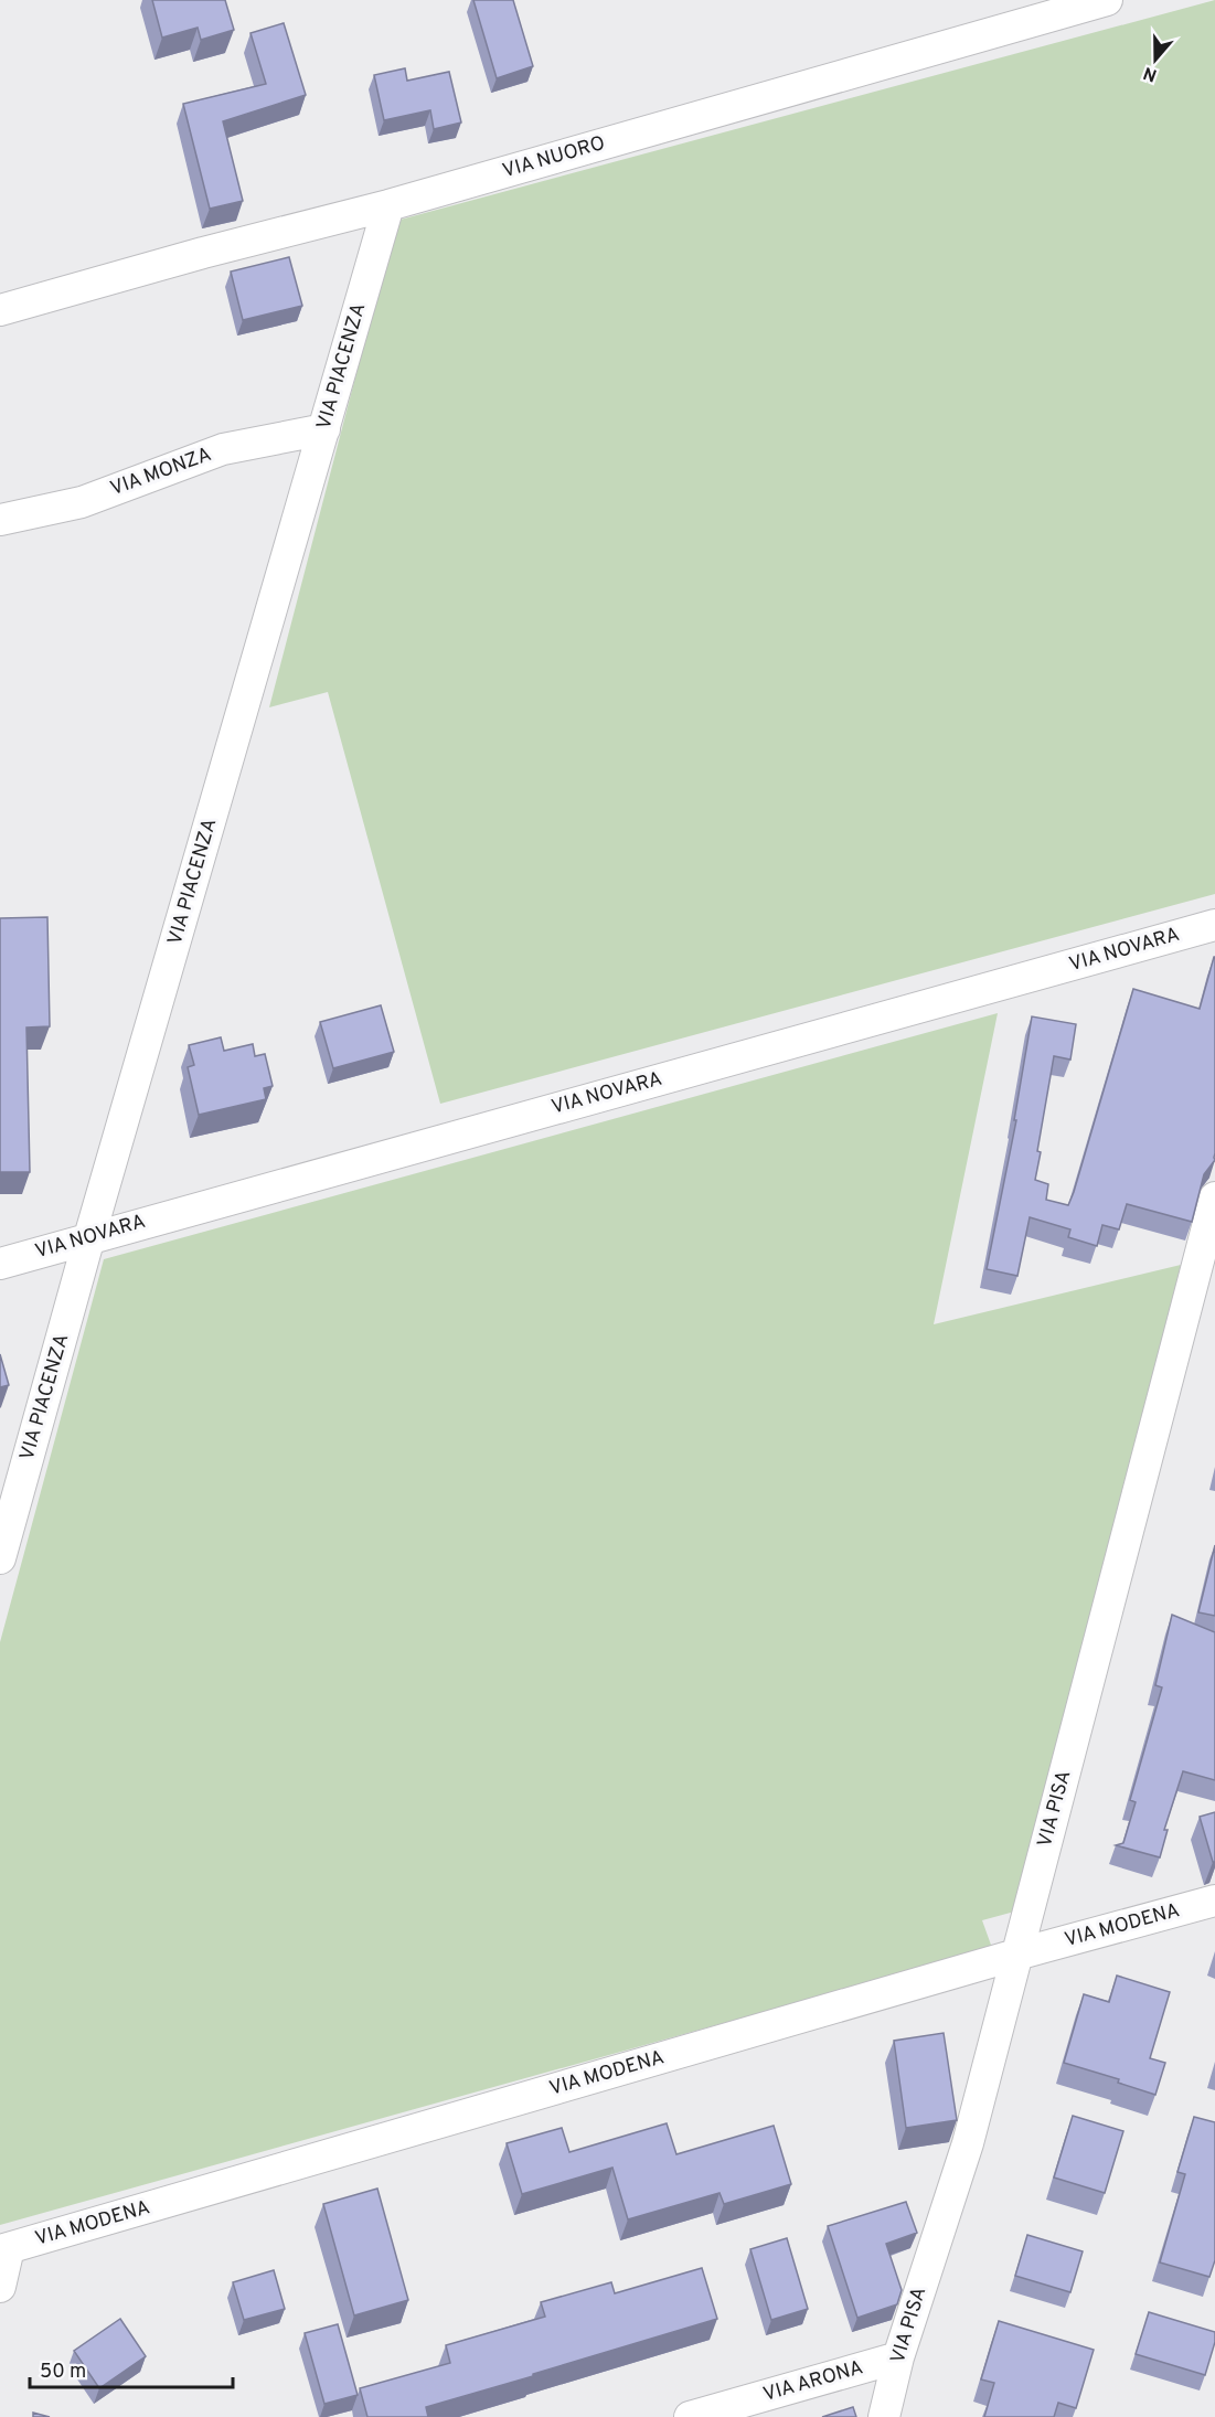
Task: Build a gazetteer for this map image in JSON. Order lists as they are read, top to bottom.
{
  "streets": {
    "street": [
      "VIA NUORO",
      "VIA PIACENZA",
      "VIA MONZA",
      "VIA NOVARA",
      "VIA PISA",
      "VIA MODENA",
      "VIA ARONA"
    ]
  },
  "crossings": [
    ["VIA NUORO", "VIA PIACENZA"],
    ["VIA PIACENZA", "VIA MONZA"],
    ["VIA PIACENZA", "VIA NOVARA"],
    ["VIA PISA", "VIA MODENA"],
    ["VIA PISA", "VIA ARONA"]
  ],
  "scale_bar": "50 m",
  "north": "bottom"
}
